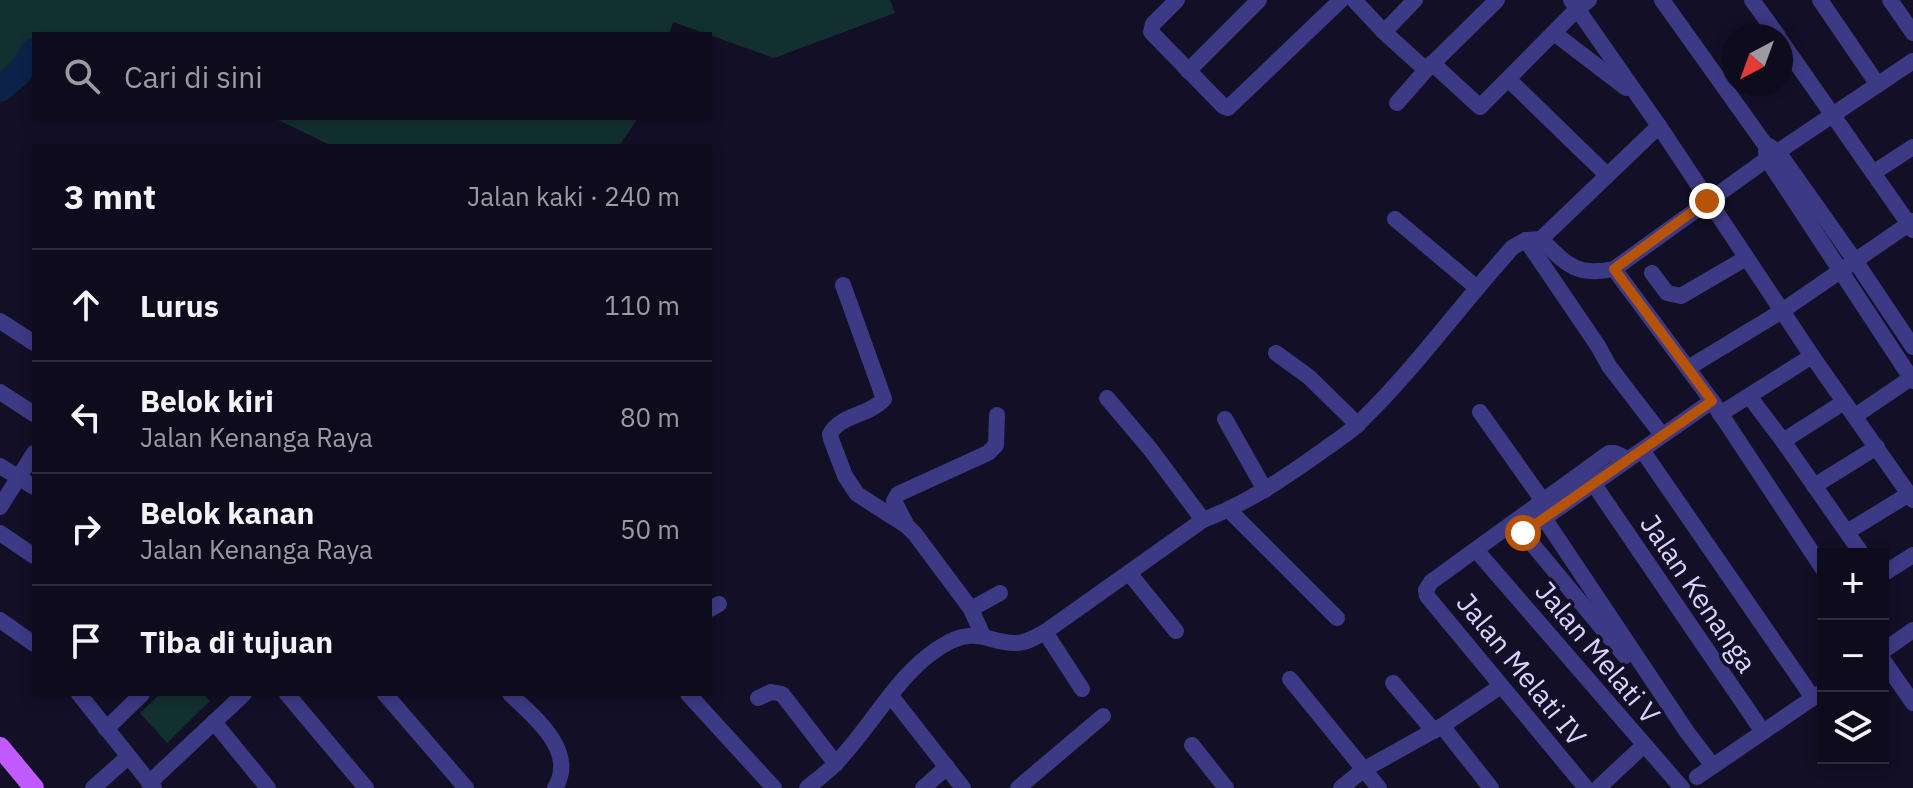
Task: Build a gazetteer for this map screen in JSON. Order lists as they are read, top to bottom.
{
  "streets": {
    "street": ["Jalan Kenanga", "Jalan Melati V", "Jalan Melati IV"]
  },
  "crossings": [
    ["Jalan Melati V", "Jalan Melati IV"]
  ],
  "north": "bottom left",
  "page": {
    "search": "Cari di sini",
    "heading": ["3 mnt", "Jalan kaki · 240 m"],
    "list": [
      ["Lurus", "110 m"],
      ["Belok kiri", "Jalan Kenanga Raya", "80 m"],
      ["Belok kanan", "Jalan Kenanga Raya", "50 m"],
      "Tiba di tujuan"
    ],
    "map_buttons": ["+", "−"]
  }
}
